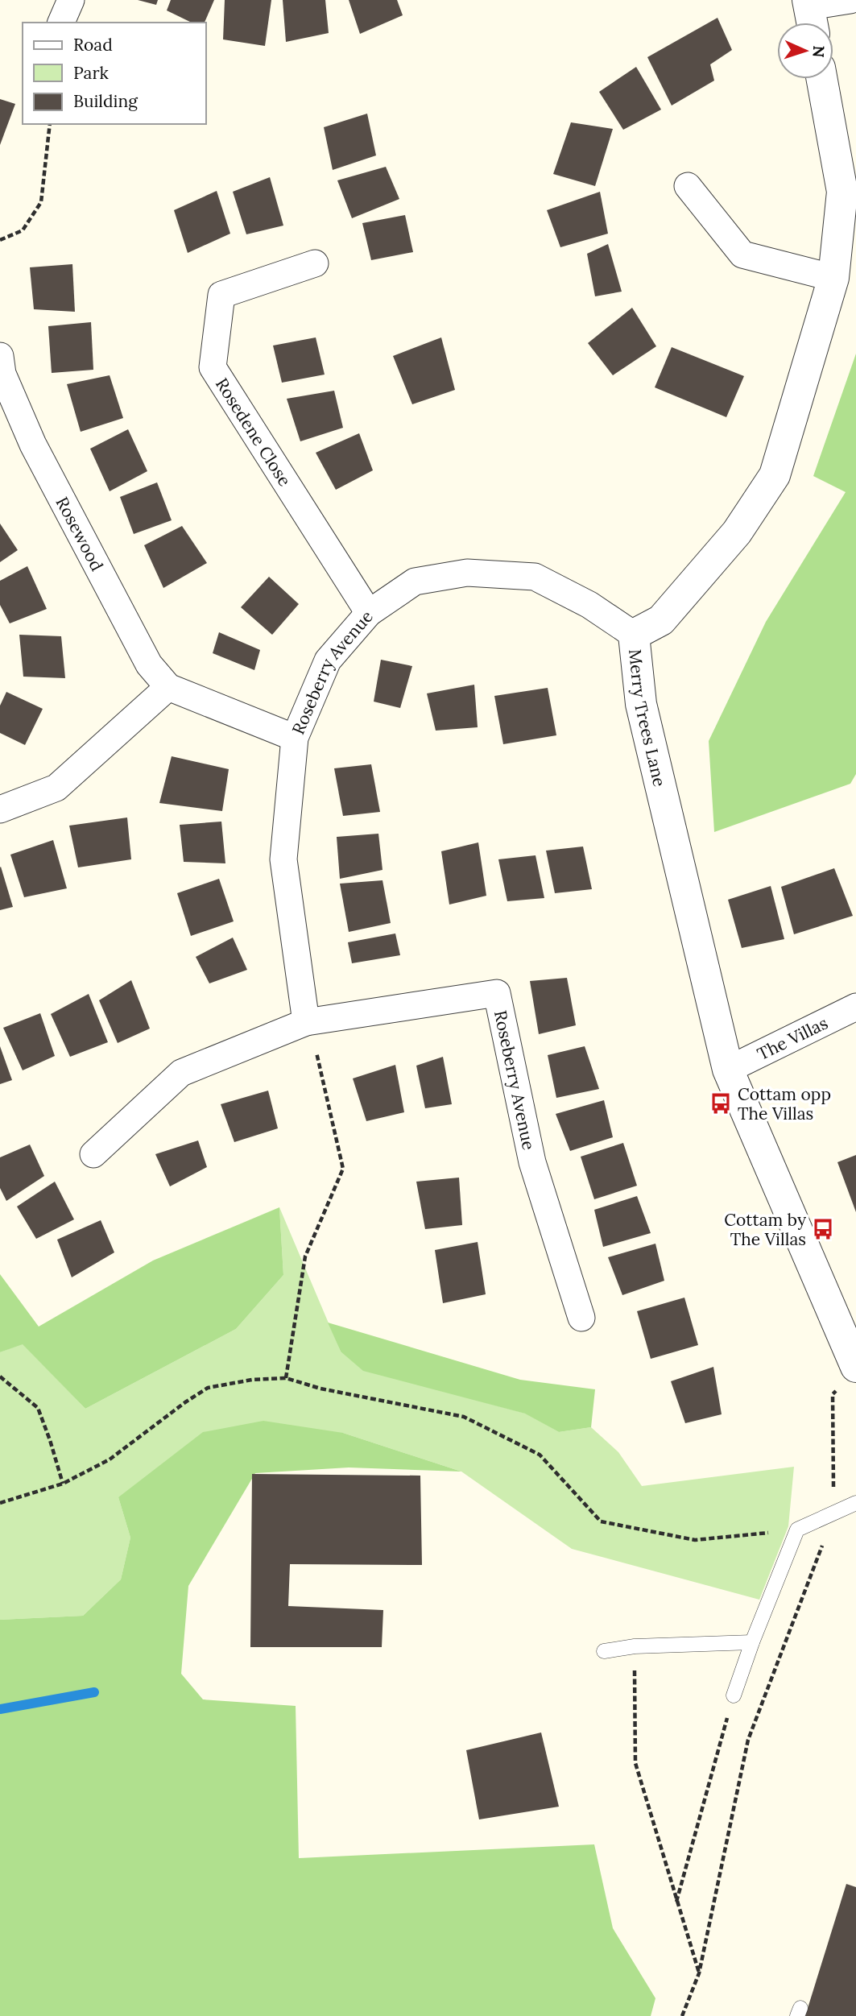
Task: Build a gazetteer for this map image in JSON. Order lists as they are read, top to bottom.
{
  "streets": {
    "street": [
      "Rosedene Close",
      "Rosewood",
      "Roseberry Avenue",
      "Merry Trees Lane",
      "The Villas"
    ]
  },
  "crossings": [
    ["Rosedene Close", "Roseberry Avenue"],
    ["Rosewood", "Roseberry Avenue"],
    ["Roseberry Avenue", "Merry Trees Lane"],
    ["Merry Trees Lane", "The Villas"]
  ],
  "places": {
    "bus stop": ["Cottam opp The Villas", "Cottam by The Villas"]
  },
  "legend": ["Road", "Park", "Building"],
  "north": "right"
}
